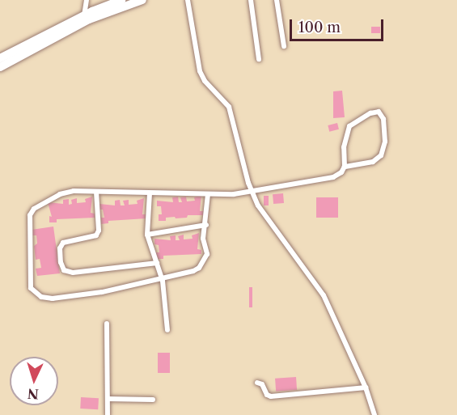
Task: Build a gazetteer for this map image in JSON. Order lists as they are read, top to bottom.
{
  "scale_bar": "100 m",
  "north": "bottom"
}
